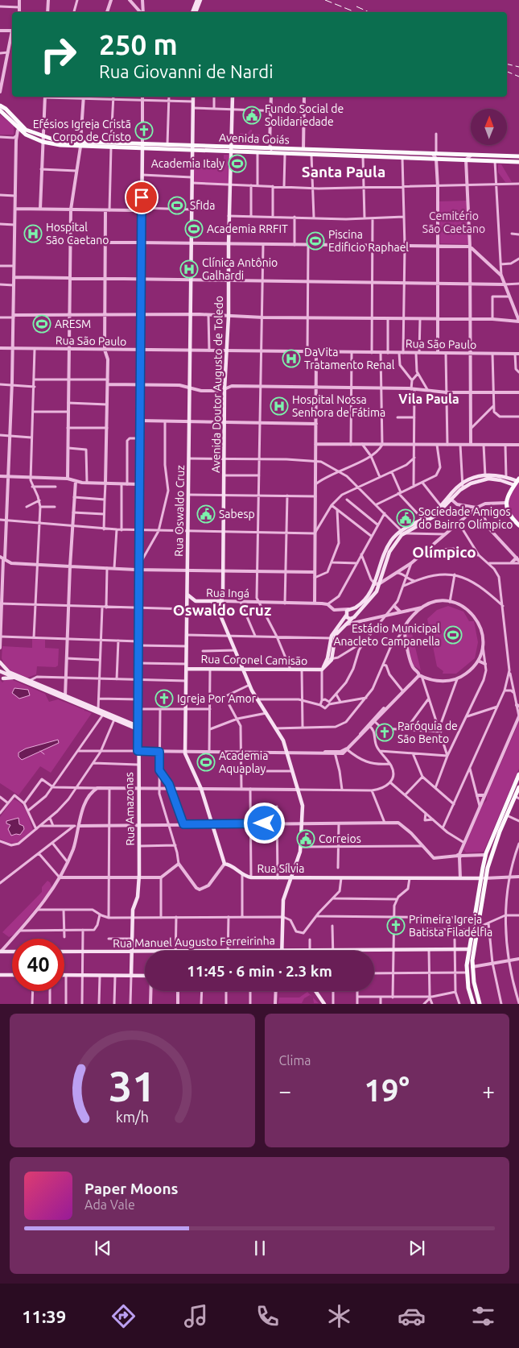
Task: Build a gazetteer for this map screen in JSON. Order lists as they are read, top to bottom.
{
  "streets": {
    "main road": [
      "Avenida Goiás",
      "Avenida Doutor Augusto de Toledo",
      "Rua Oswaldo Cruz",
      "Rua Ingá",
      "Rua Coronel Camisão",
      "Rua Amazonas",
      "Rua Sílvia",
      "Rua Manuel Augusto Ferreirinha"
    ],
    "street": ["Rua São Paulo"]
  },
  "crossings": [
    ["Avenida Goiás", "Avenida Doutor Augusto de Toledo"],
    ["Avenida Goiás", "Rua Oswaldo Cruz"],
    ["Avenida Goiás", "Rua Amazonas"],
    ["Rua São Paulo", "Avenida Doutor Augusto de Toledo"],
    ["Rua São Paulo", "Rua Oswaldo Cruz"],
    ["Rua São Paulo", "Rua Amazonas"],
    ["Avenida Doutor Augusto de Toledo", "Rua Ingá"],
    ["Rua Oswaldo Cruz", "Rua Ingá"],
    ["Rua Oswaldo Cruz", "Rua Coronel Camisão"],
    ["Rua Oswaldo Cruz", "Rua Sílvia"],
    ["Rua Amazonas", "Rua Manuel Augusto Ferreirinha"]
  ],
  "districts": [
    "Santa Paula",
    "Vila Paula",
    "Olímpico",
    "Oswaldo Cruz"
  ],
  "parks": ["Cemitério São Caetano"],
  "places": {
    "public building": [
      "Fundo Social de Solidariedade",
      "Sabesp",
      "Sociedade Amigos do Bairro Olímpico",
      "Correios"
    ],
    "church": [
      "Efésios Igreja Cristã Corpo de Cristo",
      "Igreja Por Amor",
      "Paróquia de São Bento",
      "Primeira Igreja Batista Filadélfia"
    ],
    "sports": [
      "Academia Italy",
      "Sfida",
      "Academia RRFIT",
      "Piscina Edificio Raphael",
      "ARESM",
      "Estádio Municipal Anacleto Campanella",
      "Academia Aquaplay"
    ],
    "hospital": [
      "Hospital São Caetano",
      "Clínica Antônio Galhardi",
      "DaVita Tratamento Renal",
      "Hospital Nossa Senhora de Fátima"
    ]
  },
  "north": "top",
  "page": {
    "turn": ["250 m", "Rua Giovanni de Nardi"],
    "limit": "40",
    "trip": "11:45 · 6 min · 2.3 km",
    "tile": "Clima",
    "heat": ["−", "19°", "+"],
    "song": ["Paper Moons", "Ada Vale"],
    "tabs": "11:39",
    "gauge": ["31", "km/h"]
  }
}
